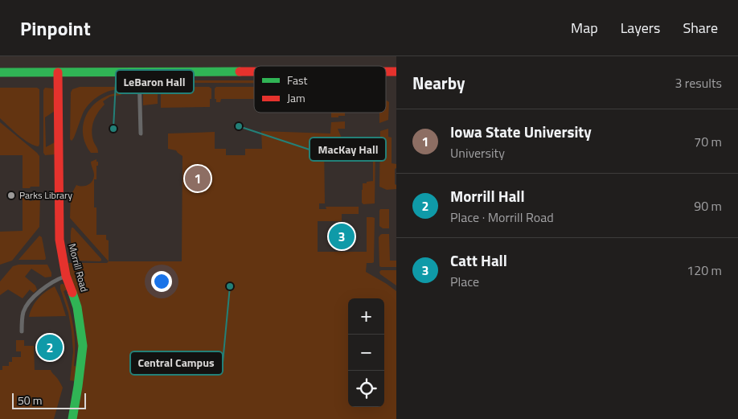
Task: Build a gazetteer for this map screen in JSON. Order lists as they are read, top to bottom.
{
  "streets": {
    "street": ["Morrill Road"]
  },
  "places": [
    "MacKay Hall",
    "LeBaron Hall",
    "Parks Library",
    "Central Campus"
  ],
  "legend": ["Fast", "Jam"],
  "scale_bar": "50 m",
  "page": {
    "header": "Pinpoint",
    "nav": ["Map", "Layers", "Share"],
    "heading": ["Nearby", "3 results"],
    "list": [
      {
        "mark": "1",
        "name": "Iowa State University",
        "note": "University",
        "value": "70 m"
      },
      {
        "mark": "2",
        "name": "Morrill Hall",
        "note": "Place · Morrill Road",
        "value": "90 m"
      },
      {
        "mark": "3",
        "name": "Catt Hall",
        "note": "Place",
        "value": "120 m"
      }
    ],
    "pins": ["1", "3", "2"],
    "map_buttons": ["+", "−"],
    "scale": "50 m"
  }
}
